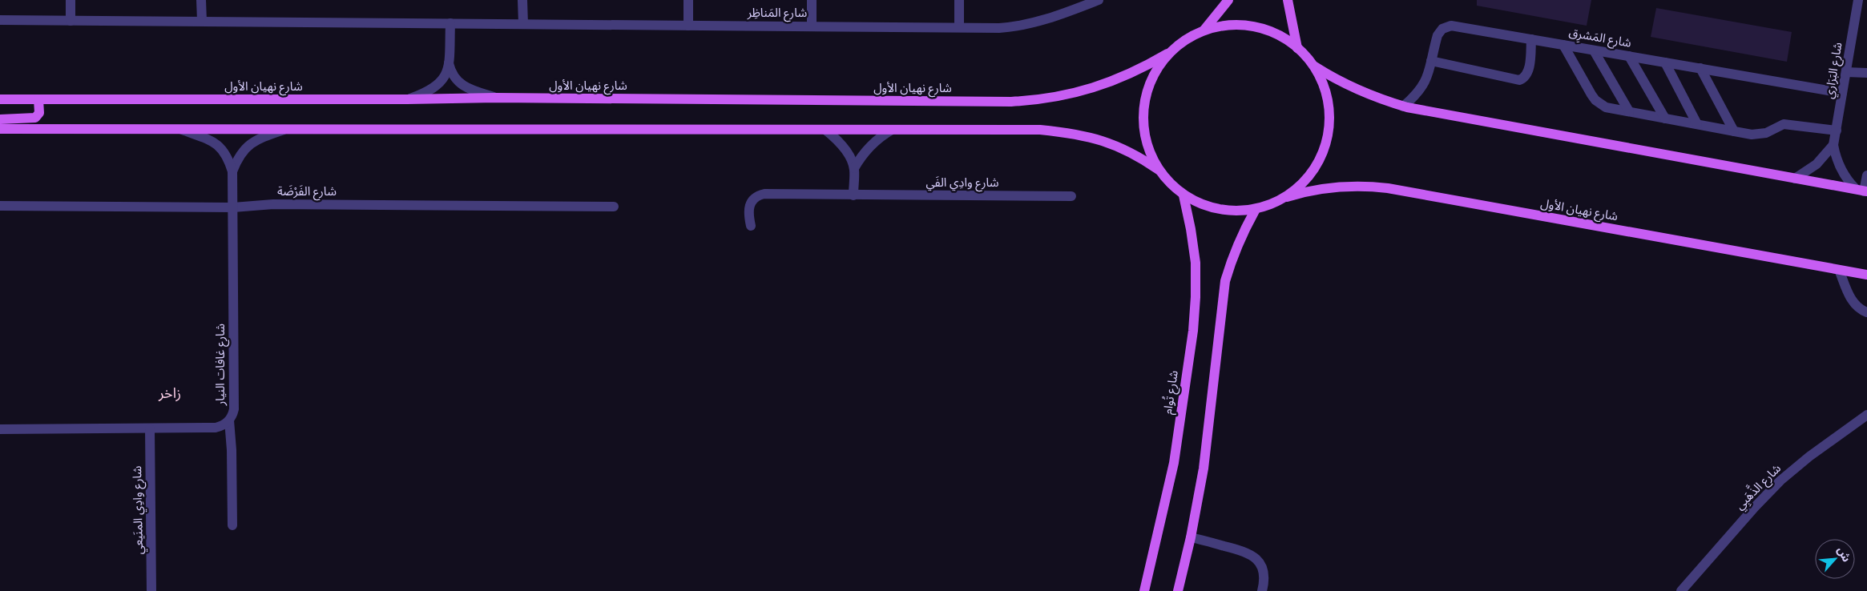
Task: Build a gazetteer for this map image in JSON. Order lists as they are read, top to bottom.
{
  "streets": {
    "main road": ["شارع نهيان الأول", "شارع تُوام"],
    "street": [
      "شارع المَناظِر",
      "شارع المَشرِق",
      "شارع البَرَاري",
      "شارع وادِي الفَي",
      "شارع الفَرْضَة",
      "شارع غافات النيار",
      "شارع الذَّهَبِي",
      "شارع وادِي المنَيعي"
    ]
  },
  "crossings": [
    ["شارع المَشرِق", "شارع البَرَاري"],
    ["شارع الفَرْضَة", "شارع غافات النيار"],
    ["شارع غافات النيار", "شارع وادِي المنَيعي"]
  ],
  "districts": ["زاخر"],
  "north": "top right"
}
